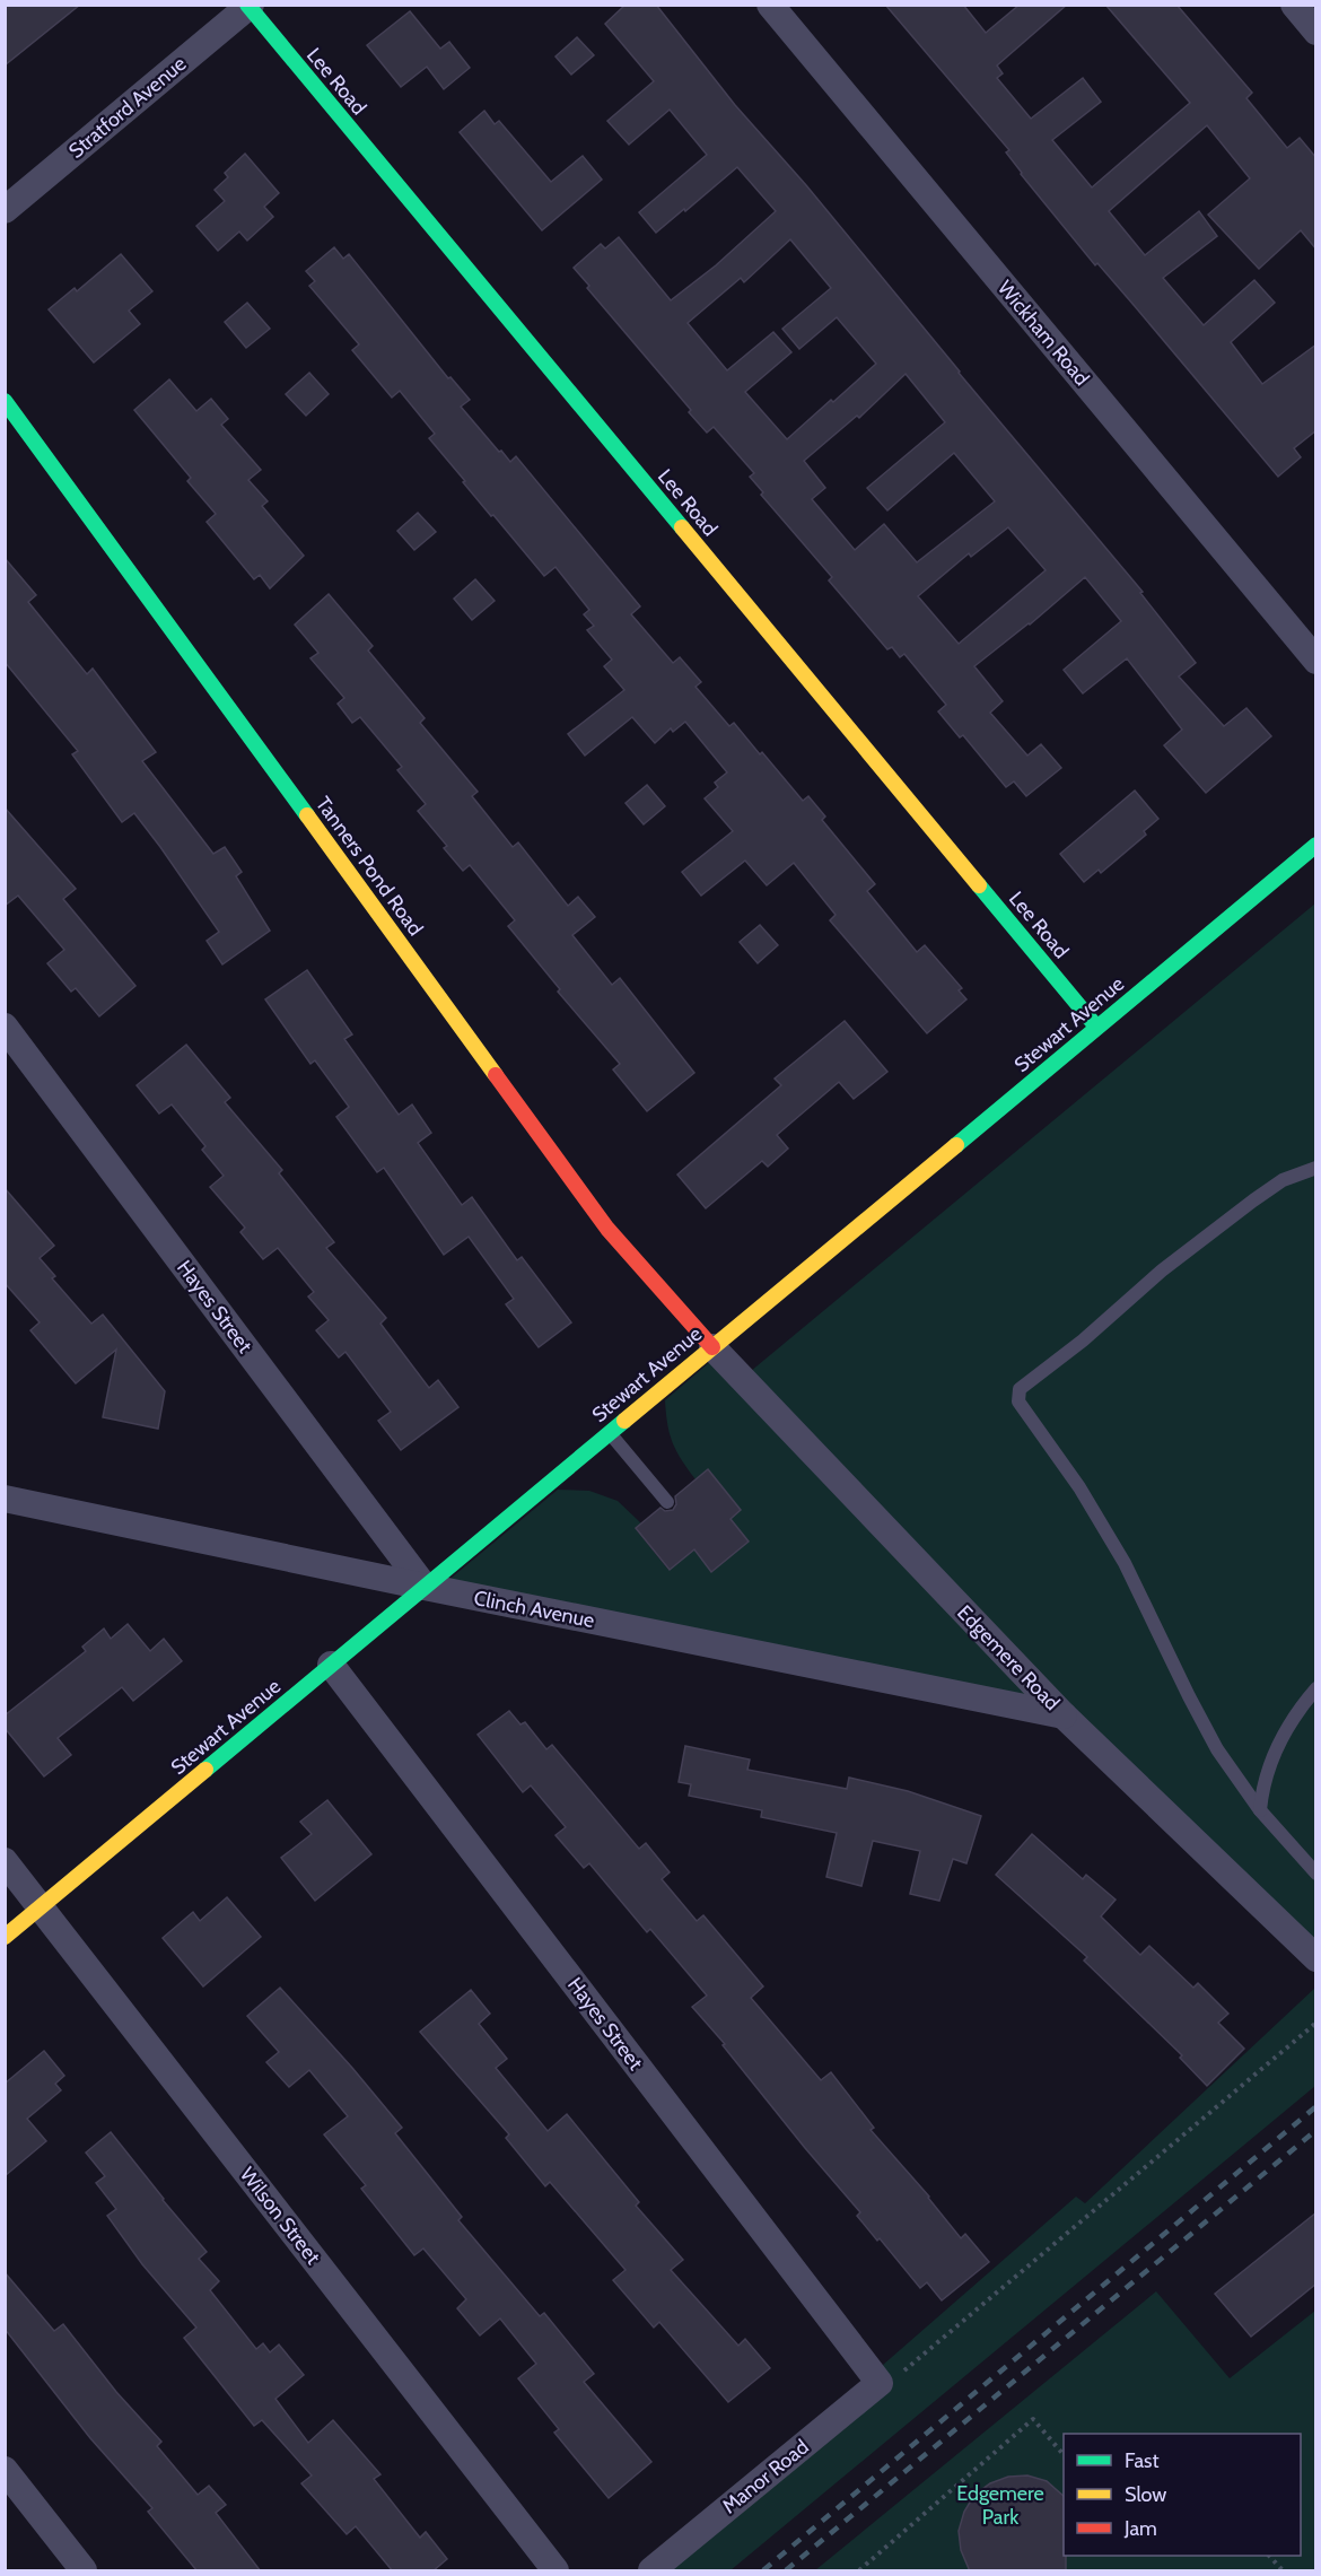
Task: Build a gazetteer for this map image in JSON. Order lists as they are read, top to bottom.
{
  "streets": {
    "street": [
      "Lee Road",
      "Stratford Avenue",
      "Wickham Road",
      "Tanners Pond Road",
      "Stewart Avenue",
      "Hayes Street",
      "Clinch Avenue",
      "Edgemere Road",
      "Wilson Street",
      "Manor Road"
    ]
  },
  "crossings": [
    ["Lee Road", "Stratford Avenue"],
    ["Lee Road", "Stewart Avenue"],
    ["Tanners Pond Road", "Stewart Avenue"],
    ["Tanners Pond Road", "Edgemere Road"],
    ["Stewart Avenue", "Hayes Street"],
    ["Stewart Avenue", "Clinch Avenue"],
    ["Stewart Avenue", "Edgemere Road"],
    ["Stewart Avenue", "Wilson Street"],
    ["Hayes Street", "Clinch Avenue"],
    ["Hayes Street", "Manor Road"],
    ["Clinch Avenue", "Edgemere Road"]
  ],
  "parks": ["Edgemere Park"],
  "legend": ["Fast", "Slow", "Jam"]
}
